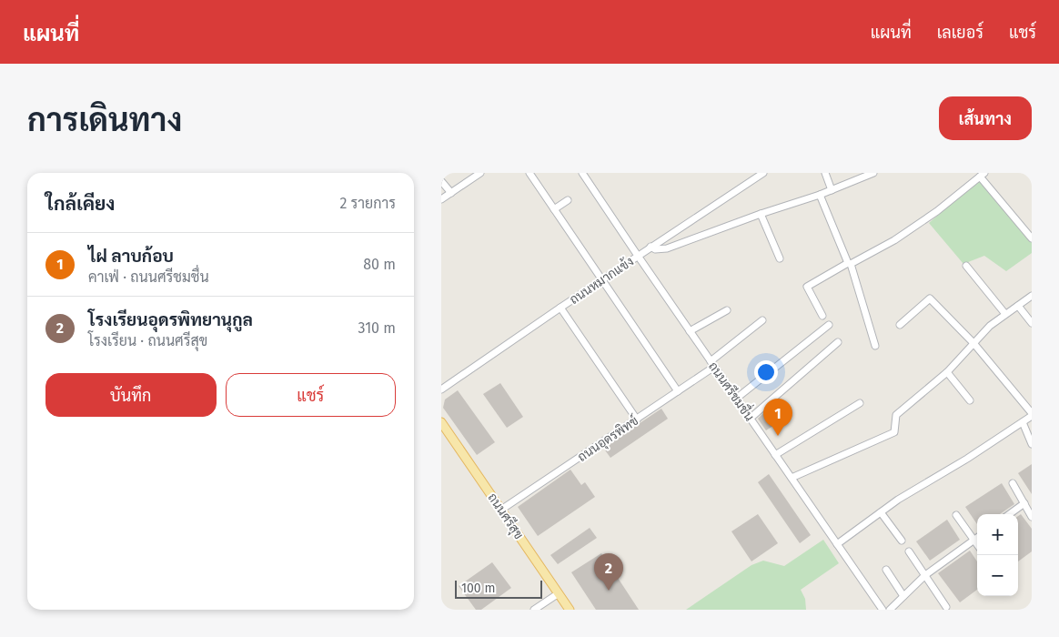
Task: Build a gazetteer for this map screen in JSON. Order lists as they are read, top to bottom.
{
  "streets": {
    "main road": ["ถนนศรีสุข"],
    "street": ["ถนนหมากแข้ง", "ถนนศรีชมชื่น", "ถนนอุดรพิทข์"]
  },
  "crossings": [
    ["ถนนหมากแข้ง", "ถนนศรีชมชื่น"],
    ["ถนนศรีชมชื่น", "ถนนอุดรพิทข์"],
    ["ถนนอุดรพิทข์", "ถนนศรีสุข"]
  ],
  "scale_bar": "100 m",
  "page": {
    "header": "แผนที่",
    "nav": ["แผนที่", "เลเยอร์", "แชร์"],
    "buttons": [
      "เส้นทาง",
      ["บันทึก", "แชร์"]
    ],
    "title": "การเดินทาง",
    "heading": ["ใกล้เคียง", "2 รายการ"],
    "list": [
      {
        "mark": "1",
        "name": "ไฝ ลาบก้อบ",
        "note": "คาเฟ่ · ถนนศรีชมชื่น",
        "value": "80 m"
      },
      {
        "mark": "2",
        "name": "โรงเรียนอุดรพิทยานุกูล",
        "note": "โรงเรียน · ถนนศรีสุข",
        "value": "310 m"
      }
    ],
    "pins": ["1", "2"],
    "map_buttons": ["+", "−"],
    "scale": "100 m"
  }
}
